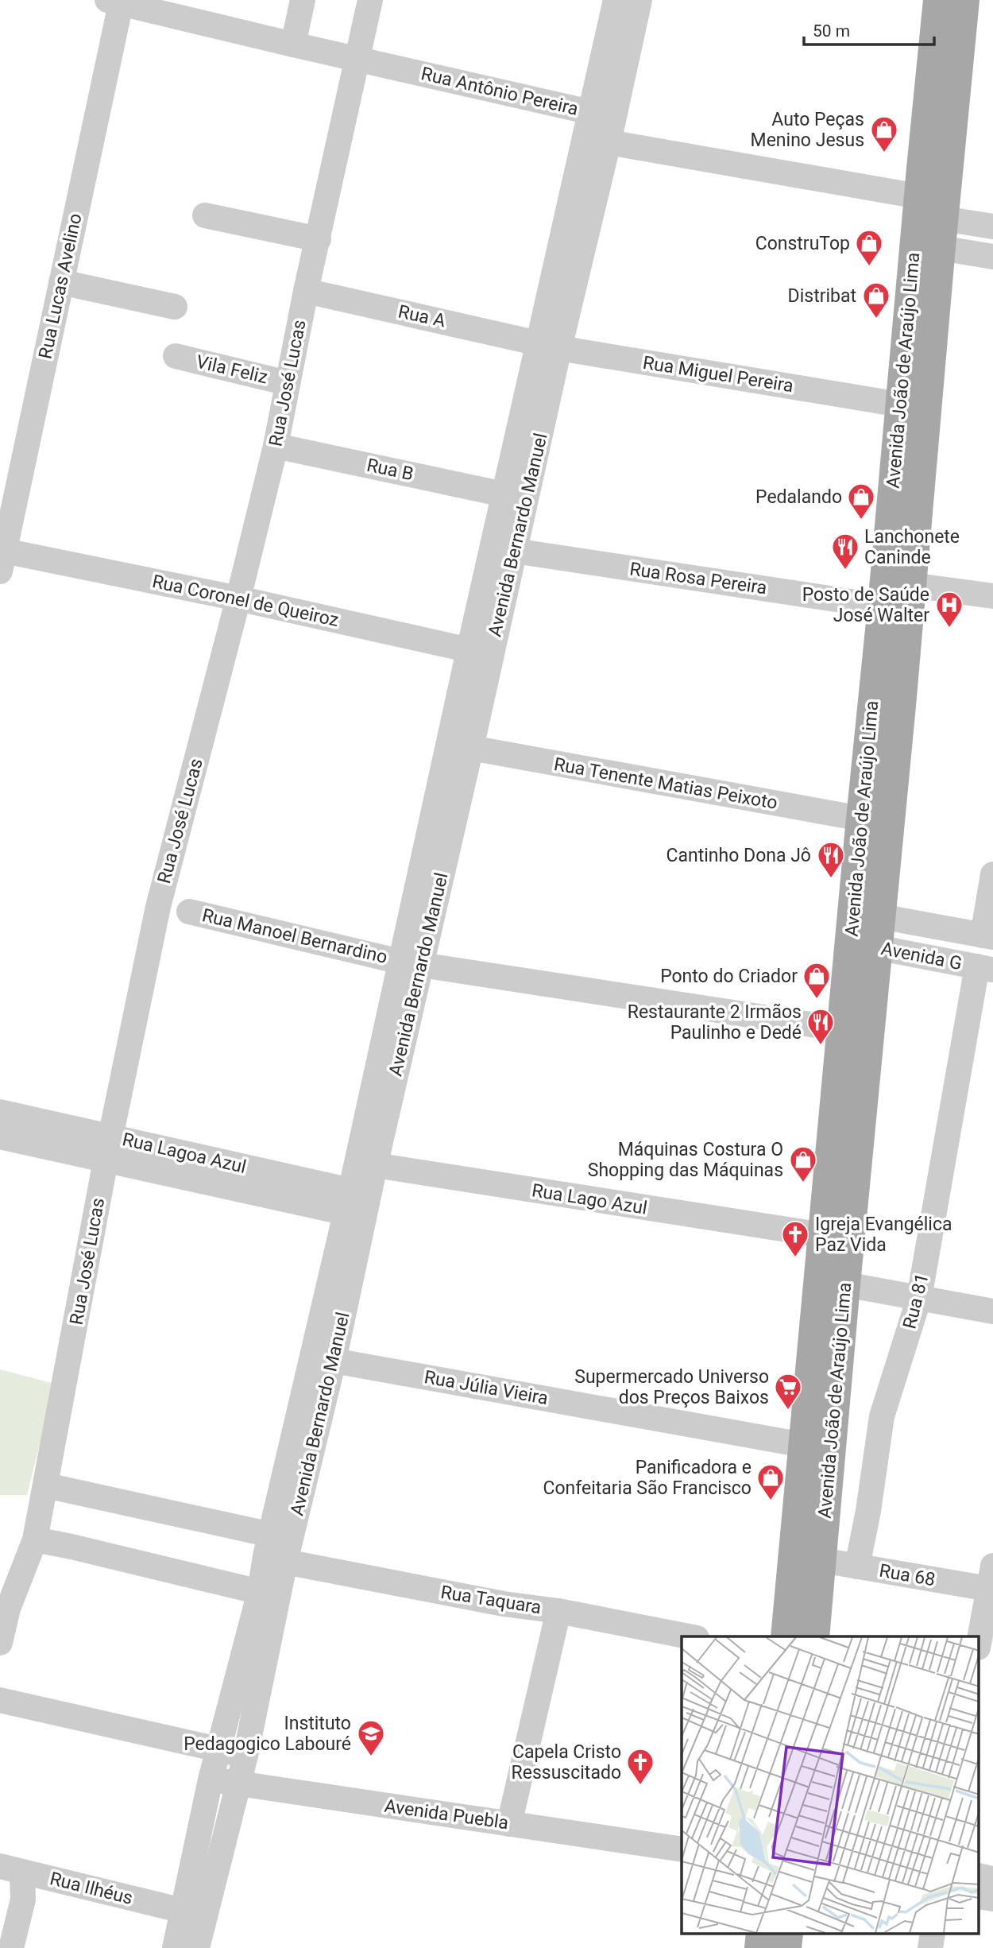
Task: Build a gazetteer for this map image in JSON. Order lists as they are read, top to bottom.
{
  "streets": {
    "main road": ["Avenida João de Araújo Lima"],
    "street": [
      "Rua Antônio Pereira",
      "Rua Lucas Avelino",
      "Rua A",
      "Vila Feliz",
      "Rua Miguel Pereira",
      "Rua José Lucas",
      "Rua B",
      "Avenida Bernardo Manuel",
      "Rua Rosa Pereira",
      "Rua Coronel de Queiroz",
      "Rua Tenente Matias Peixoto",
      "Rua Manoel Bernardino",
      "Avenida G",
      "Rua Lagoa Azul",
      "Rua Lago Azul",
      "Rua 81",
      "Rua Júlia Vieira",
      "Rua 68",
      "Rua Taquara",
      "Avenida Puebla",
      "Rua Ilhéus"
    ]
  },
  "crossings": [
    ["Rua Antônio Pereira", "Rua Lucas Avelino"],
    ["Rua Antônio Pereira", "Rua José Lucas"],
    ["Rua Antônio Pereira", "Avenida Bernardo Manuel"],
    ["Rua Lucas Avelino", "Rua Coronel de Queiroz"],
    ["Rua A", "Rua Miguel Pereira"],
    ["Rua A", "Rua José Lucas"],
    ["Rua A", "Avenida Bernardo Manuel"],
    ["Vila Feliz", "Rua José Lucas"],
    ["Avenida João de Araújo Lima", "Rua Miguel Pereira"],
    ["Avenida João de Araújo Lima", "Rua Rosa Pereira"],
    ["Avenida João de Araújo Lima", "Rua Tenente Matias Peixoto"],
    ["Avenida João de Araújo Lima", "Rua Manoel Bernardino"],
    ["Avenida João de Araújo Lima", "Avenida G"],
    ["Avenida João de Araújo Lima", "Rua Lago Azul"],
    ["Avenida João de Araújo Lima", "Rua Júlia Vieira"],
    ["Avenida João de Araújo Lima", "Rua 68"],
    ["Rua Miguel Pereira", "Avenida Bernardo Manuel"],
    ["Rua José Lucas", "Rua B"],
    ["Rua José Lucas", "Rua Coronel de Queiroz"],
    ["Rua José Lucas", "Rua Lagoa Azul"],
    ["Rua B", "Avenida Bernardo Manuel"],
    ["Avenida Bernardo Manuel", "Rua Rosa Pereira"],
    ["Avenida Bernardo Manuel", "Rua Coronel de Queiroz"],
    ["Avenida Bernardo Manuel", "Rua Tenente Matias Peixoto"],
    ["Avenida Bernardo Manuel", "Rua Manoel Bernardino"],
    ["Avenida Bernardo Manuel", "Rua Lagoa Azul"],
    ["Avenida Bernardo Manuel", "Rua Lago Azul"],
    ["Avenida Bernardo Manuel", "Rua Júlia Vieira"],
    ["Avenida Bernardo Manuel", "Rua Taquara"],
    ["Avenida Bernardo Manuel", "Avenida Puebla"],
    ["Avenida Bernardo Manuel", "Rua Ilhéus"],
    ["Avenida G", "Rua 81"],
    ["Rua 81", "Rua 68"]
  ],
  "places": {
    "shop": [
      "Auto Peças Menino Jesus",
      "ConstruTop",
      "Distribat",
      "Pedalando",
      "Ponto do Criador",
      "Máquinas Costura O Shopping das Máquinas",
      "Panificadora e Confeitaria São Francisco"
    ],
    "restaurant": ["Lanchonete Caninde", "Cantinho Dona Jô", "Restaurante 2 Irmãos Paulinho e Dedé"],
    "hospital": ["Posto de Saúde José Walter"],
    "church": ["Igreja Evangélica Paz Vida", "Capela Cristo Ressuscitado"],
    "supermarket": ["Supermercado Universo dos Preços Baixos"],
    "school or university": ["Instituto Pedagogico Labouré"]
  },
  "scale_bar": "50 m"
}
